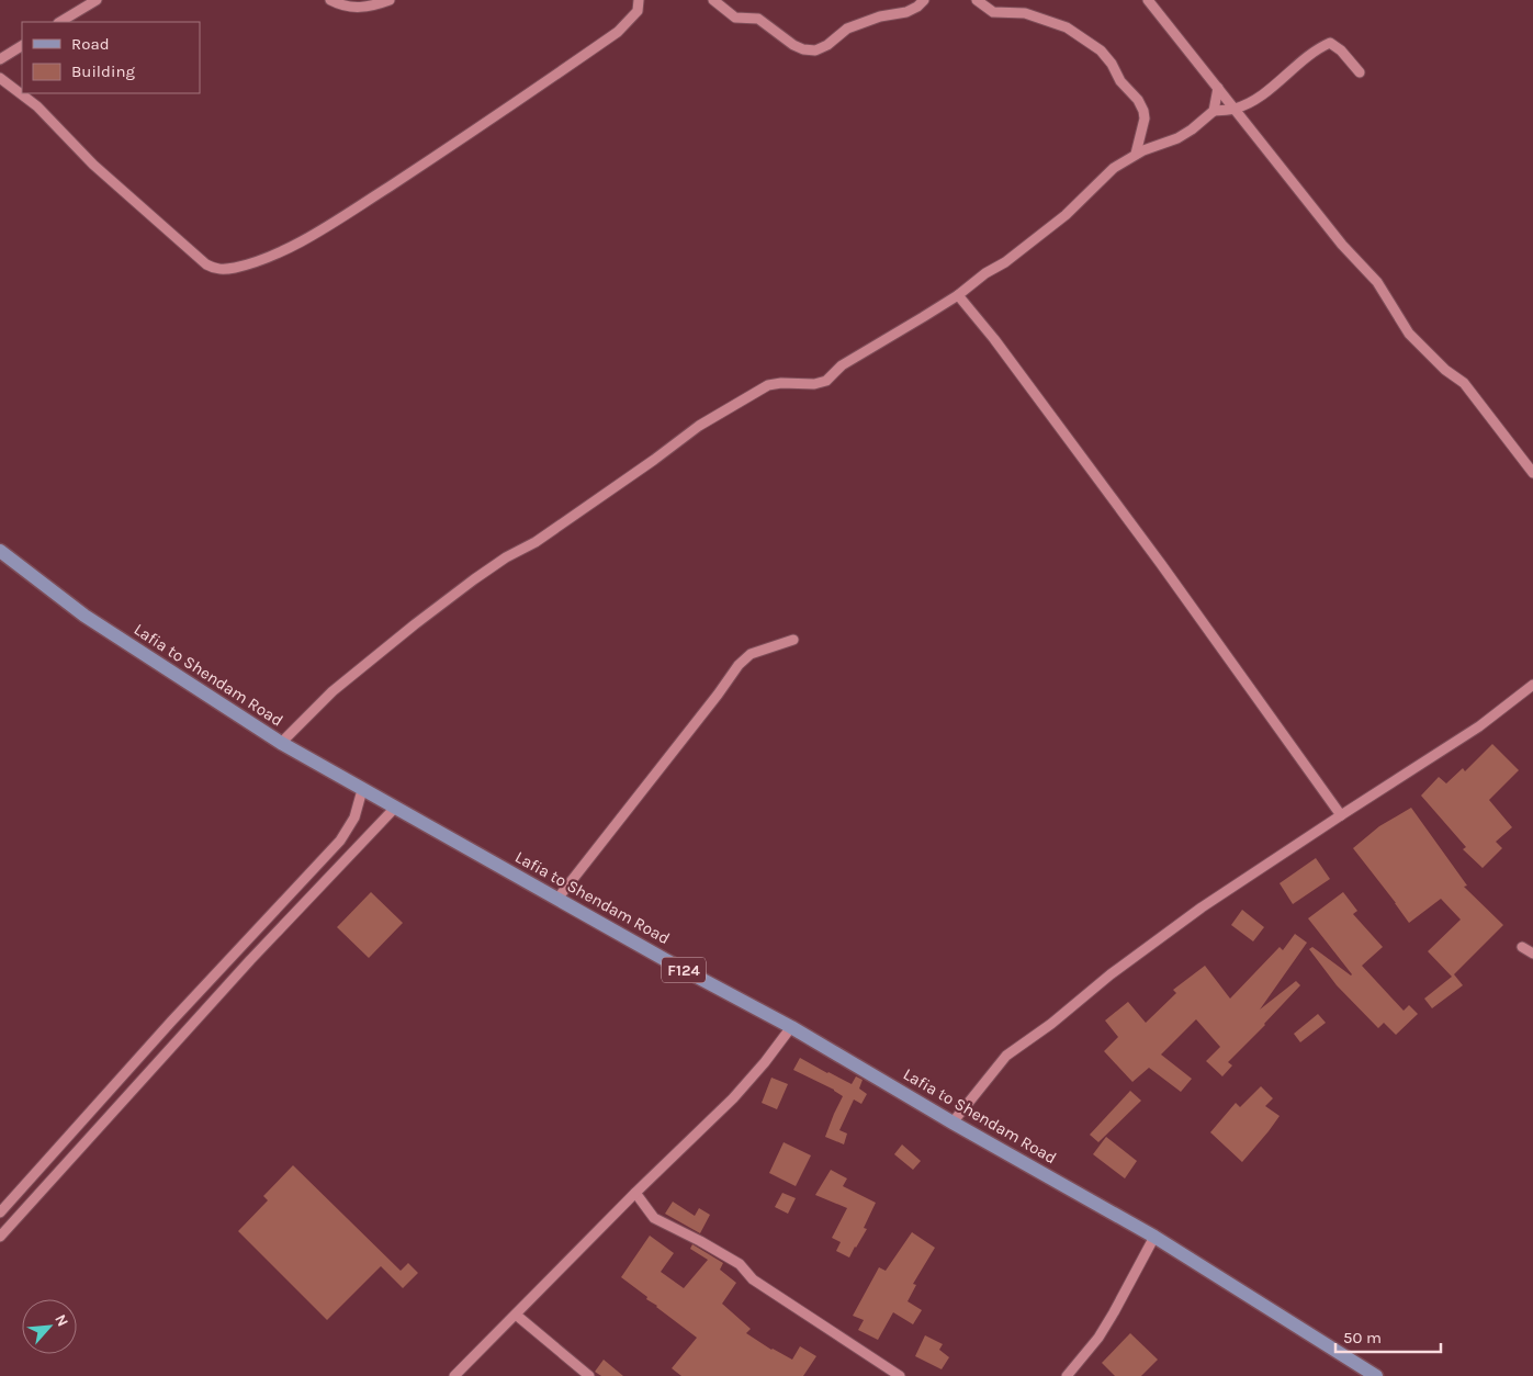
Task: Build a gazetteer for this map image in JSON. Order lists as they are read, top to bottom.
{
  "streets": {
    "main road": ["Lafia to Shendam Road", "F124"]
  },
  "legend": ["Road", "Building"],
  "scale_bar": "50 m",
  "north": "top right"
}
